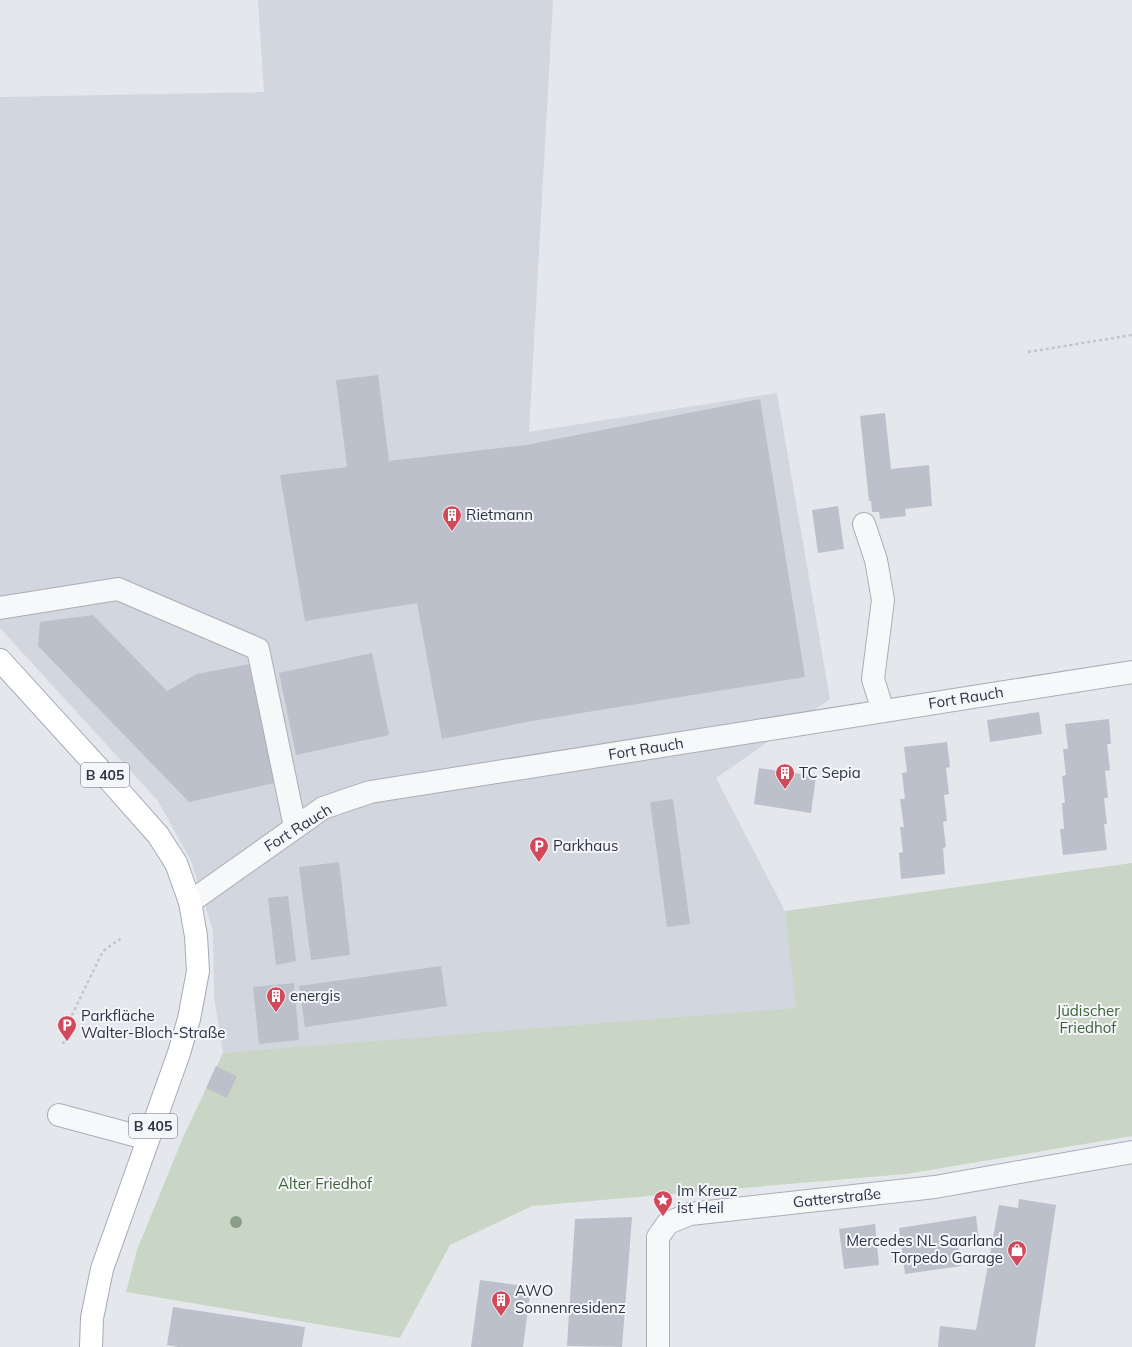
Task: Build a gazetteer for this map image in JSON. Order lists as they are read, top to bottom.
{
  "streets": {
    "main road": ["B 405"],
    "street": ["Fort Rauch", "Gatterstraße"]
  },
  "crossings": [
    ["Fort Rauch", "B 405"]
  ],
  "parks": ["Jüdischer Friedhof", "Alter Friedhof"],
  "places": {
    "building": [
      "Rietmann",
      "TC Sepia",
      "energis",
      "AWO Sonnenresidenz"
    ],
    "parking": ["Parkhaus", "Parkfläche Walter-Bloch-Straße"],
    "place": ["Im Kreuz ist Heil"],
    "shop": ["Mercedes NL Saarland Torpedo Garage"]
  }
}
